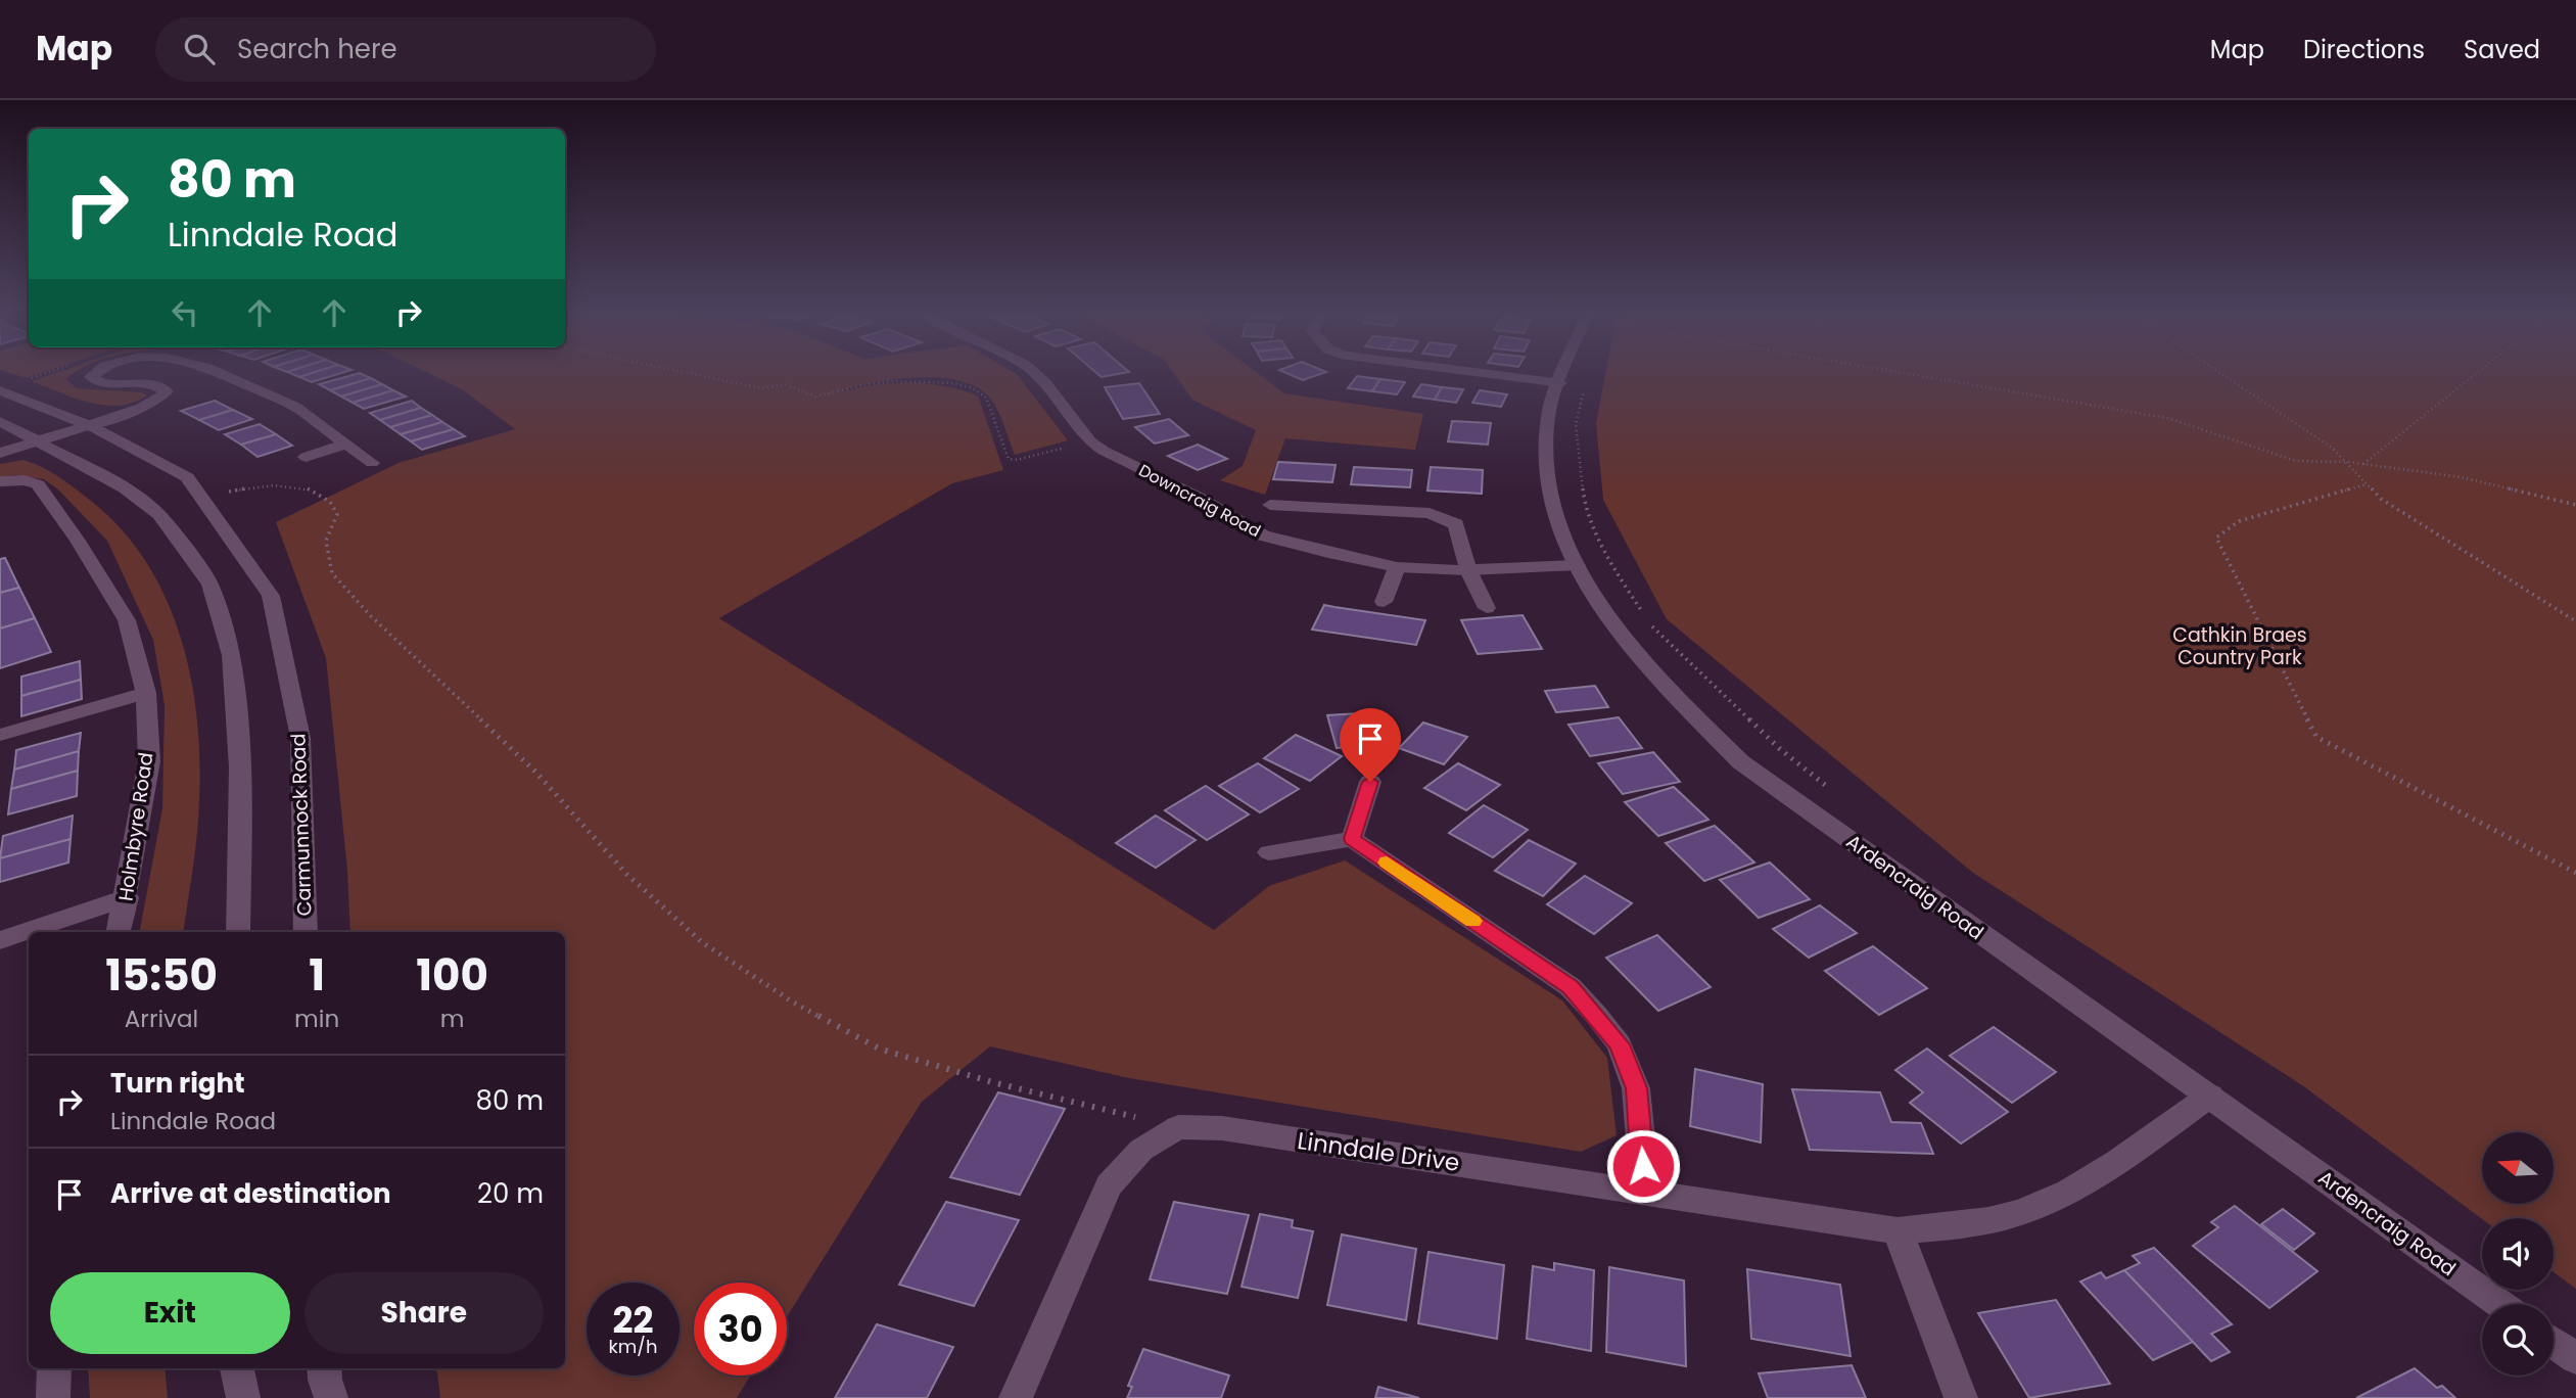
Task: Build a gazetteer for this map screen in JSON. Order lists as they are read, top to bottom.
{
  "streets": {
    "street": [
      "Downcraig Road",
      "Carmunnock Road",
      "Holmbyre Road",
      "Ardencraig Road",
      "Linndale Drive"
    ]
  },
  "crossings": [
    ["Downcraig Road", "Ardencraig Road"],
    ["Ardencraig Road", "Linndale Drive"]
  ],
  "parks": ["Cathkin Braes Country Park"],
  "north": "left",
  "page": {
    "header": "Map",
    "search": "Search here",
    "nav": ["Map", "Directions", "Saved"],
    "turn": ["80 m", "Linndale Road"],
    "eta": [
      "15:50",
      "Arrival",
      "1",
      "min",
      "100",
      "m"
    ],
    "list": [
      {
        "name": "Turn right",
        "note": "Linndale Road",
        "value": "80 m"
      },
      {
        "name": "Arrive at destination",
        "value": "20 m"
      }
    ],
    "buttons": ["Exit", "Share"],
    "speed": "22 km/h",
    "limit": "30"
  }
}
